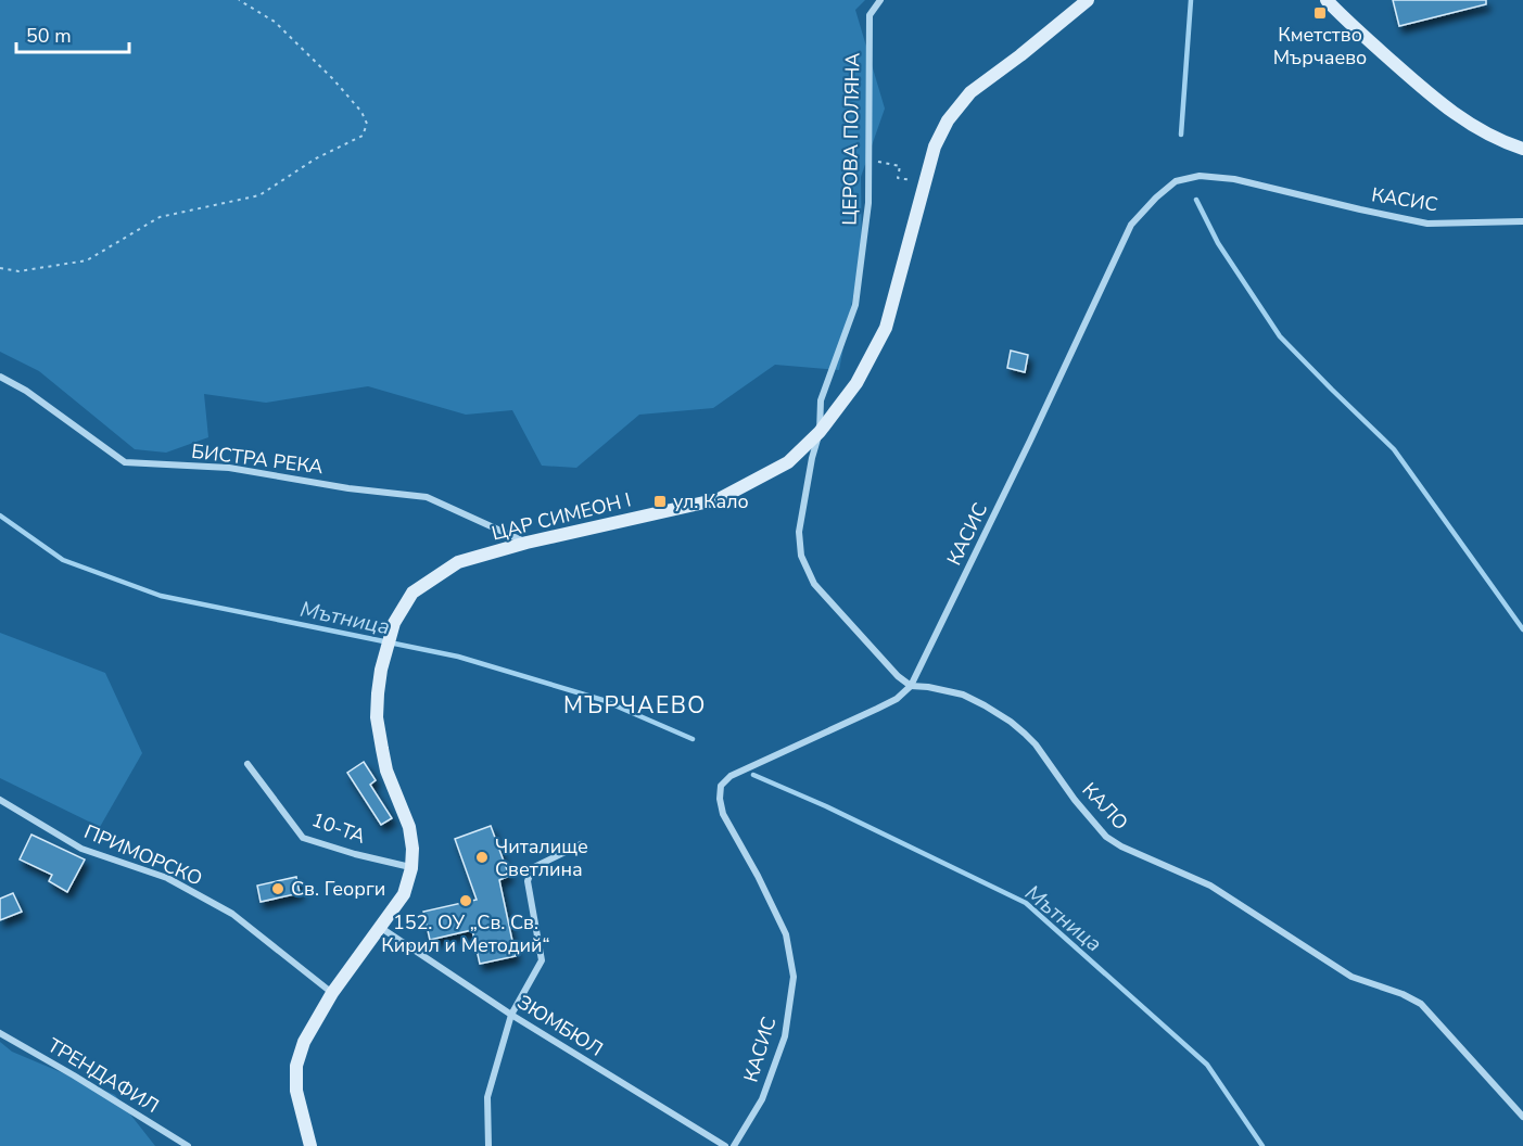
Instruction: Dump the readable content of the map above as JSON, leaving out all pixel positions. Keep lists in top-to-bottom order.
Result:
{
  "streets": {
    "street": [
      "ЦЕРОВА ПОЛЯНА",
      "КАСИС",
      "БИСТРА РЕКА",
      "ЦАР СИМЕОН I",
      "КАЛО",
      "10-ТА",
      "ПРИМОРСКО",
      "ЗЮМБЮЛ",
      "ТРЕНДАФИЛ"
    ]
  },
  "crossings": [
    ["ЦЕРОВА ПОЛЯНА", "ЦАР СИМЕОН I"],
    ["КАСИС", "КАЛО"],
    ["БИСТРА РЕКА", "ЦАР СИМЕОН I"],
    ["ЦАР СИМЕОН I", "10-ТА"],
    ["ЦАР СИМЕОН I", "ПРИМОРСКО"],
    ["ЦАР СИМЕОН I", "ЗЮМБЮЛ"]
  ],
  "districts": ["МЪРЧАЕВО"],
  "water": ["Мътница"],
  "places": {
    "transit": ["Кметство Мърчаево", "ул. Кало"],
    "other": ["Читалище Светлина", "Св. Георги", "152. ОУ „Св. Св. Кирил и Методий“"]
  },
  "scale_bar": "50 m"
}
